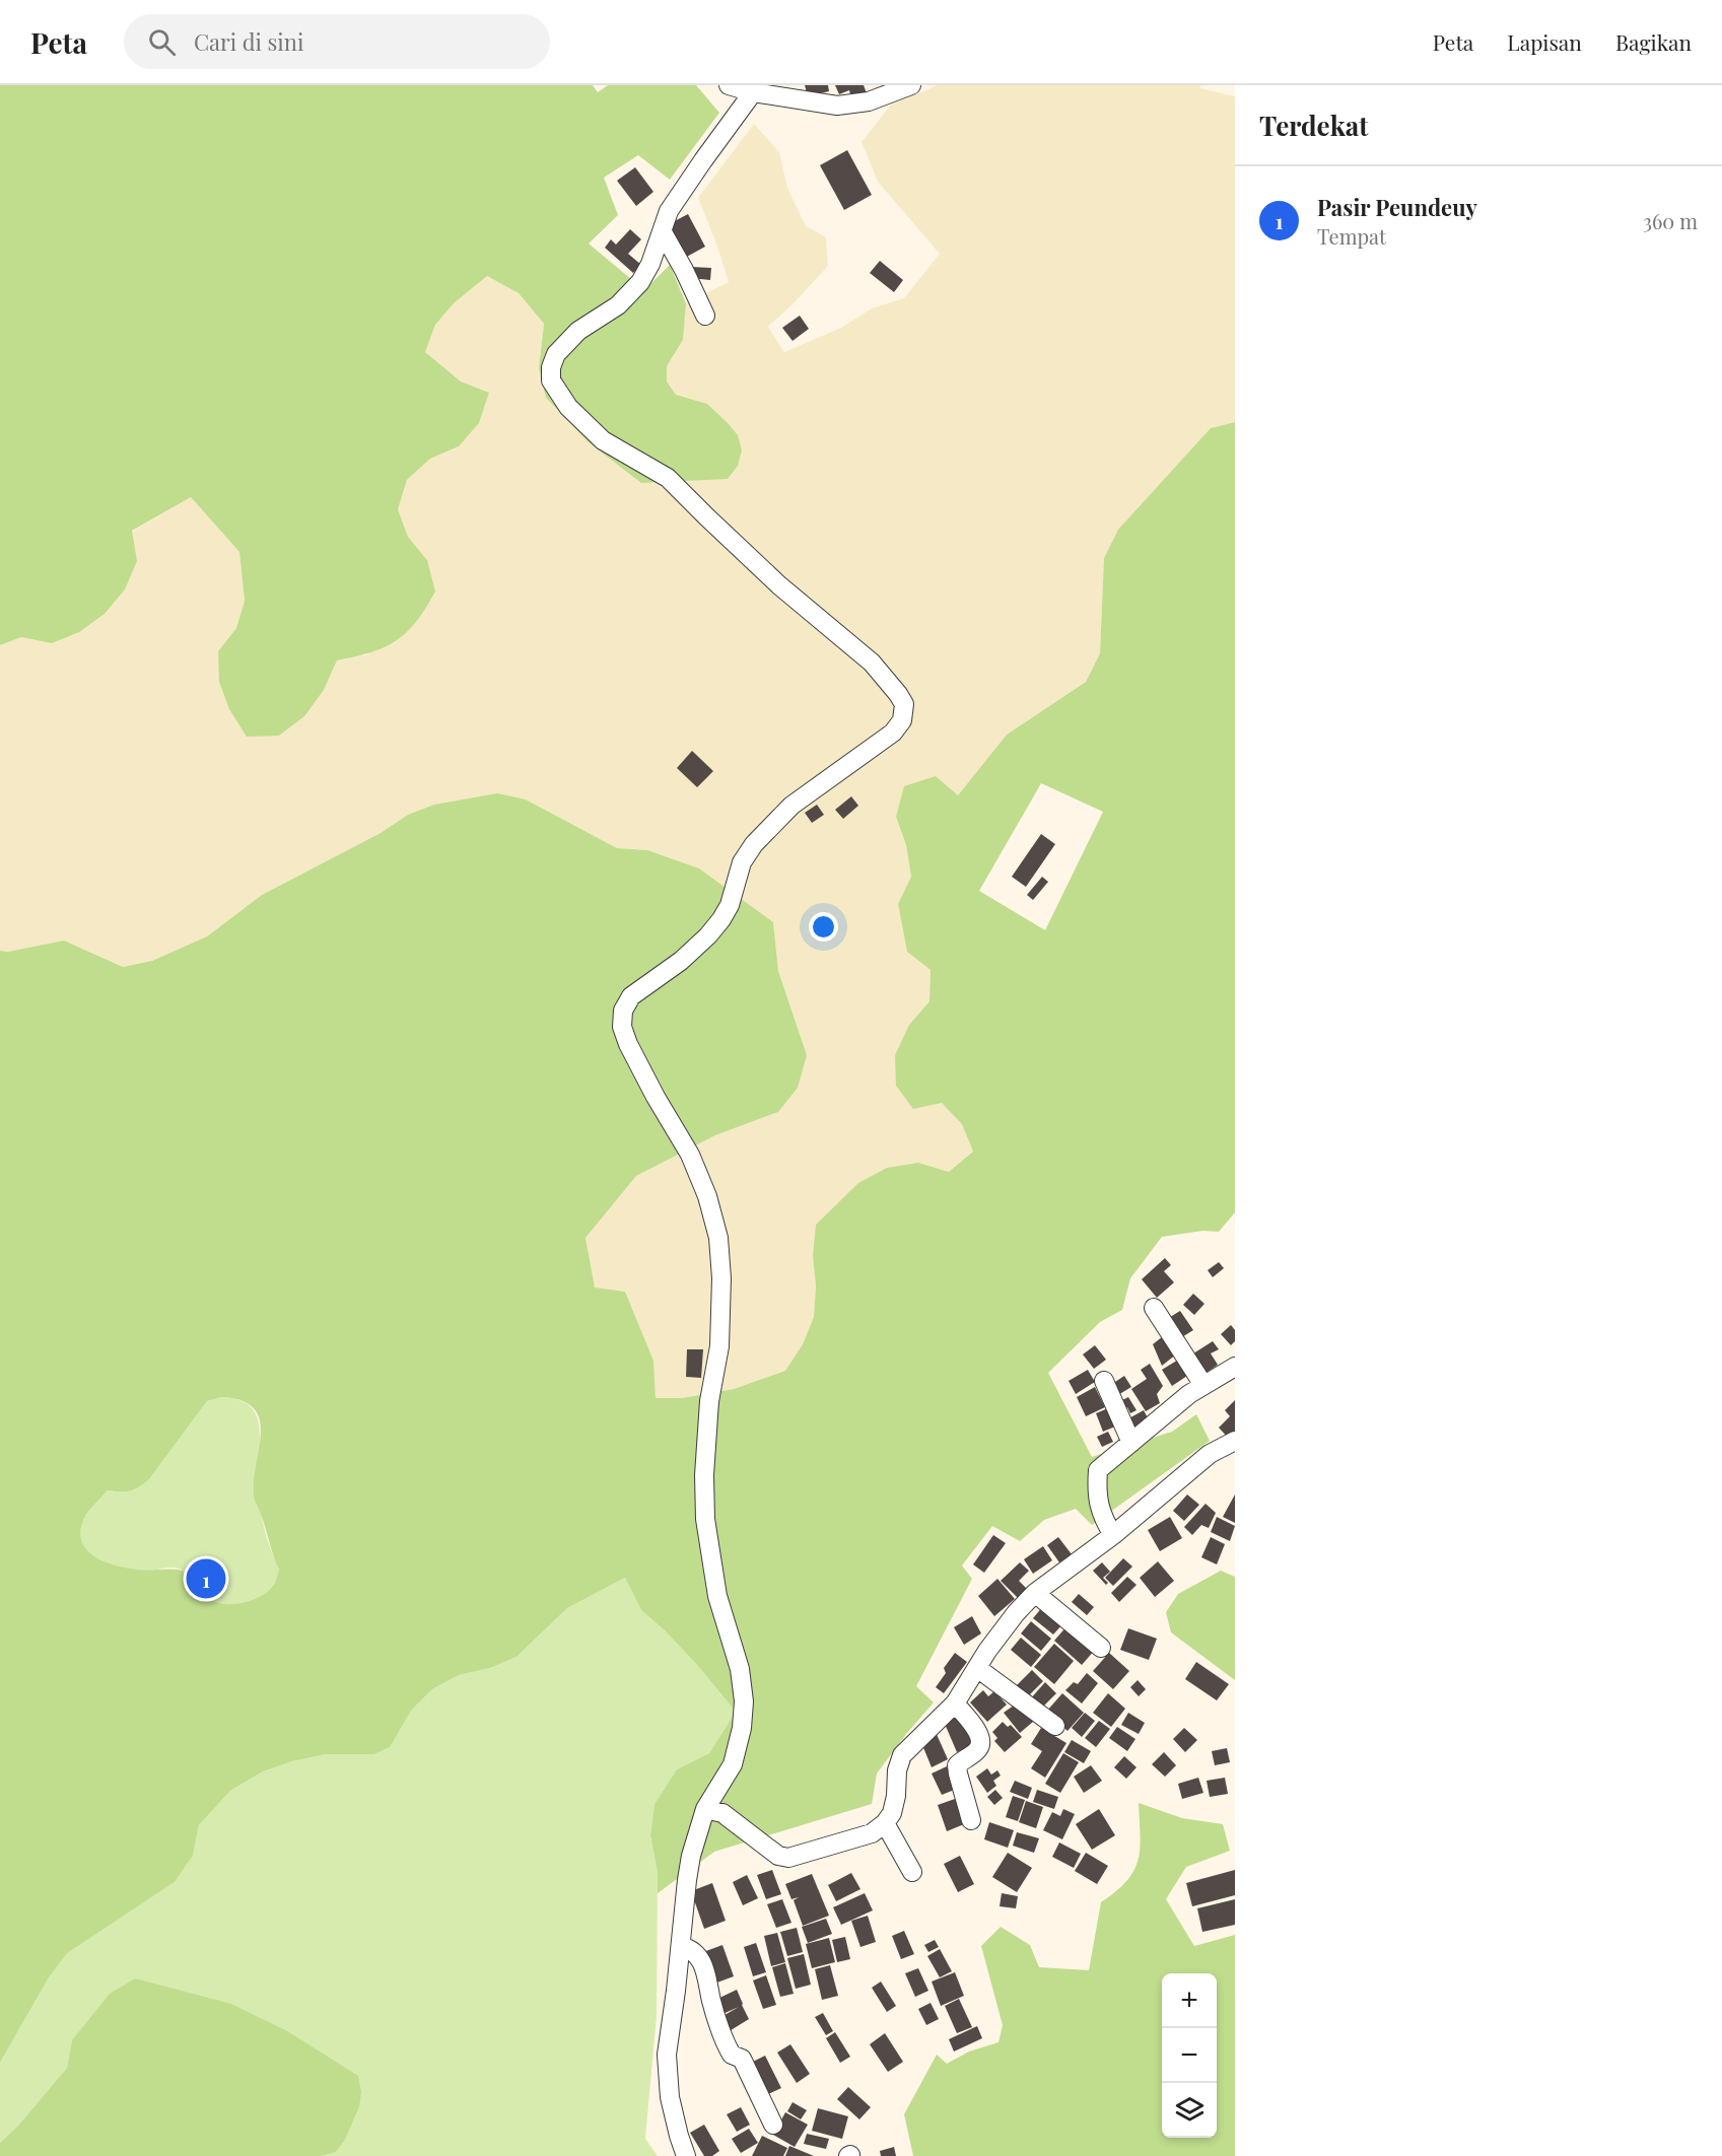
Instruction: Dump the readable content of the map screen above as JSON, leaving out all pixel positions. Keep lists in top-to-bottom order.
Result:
{
  "page": {
    "header": "Peta",
    "search": "Cari di sini",
    "nav": ["Peta", "Lapisan", "Bagikan"],
    "heading": "Terdekat",
    "list": [
      {
        "mark": "1",
        "name": "Pasir Peundeuy",
        "note": "Tempat",
        "value": "360 m"
      }
    ],
    "pins": "1",
    "map_buttons": ["+", "−"]
  }
}
